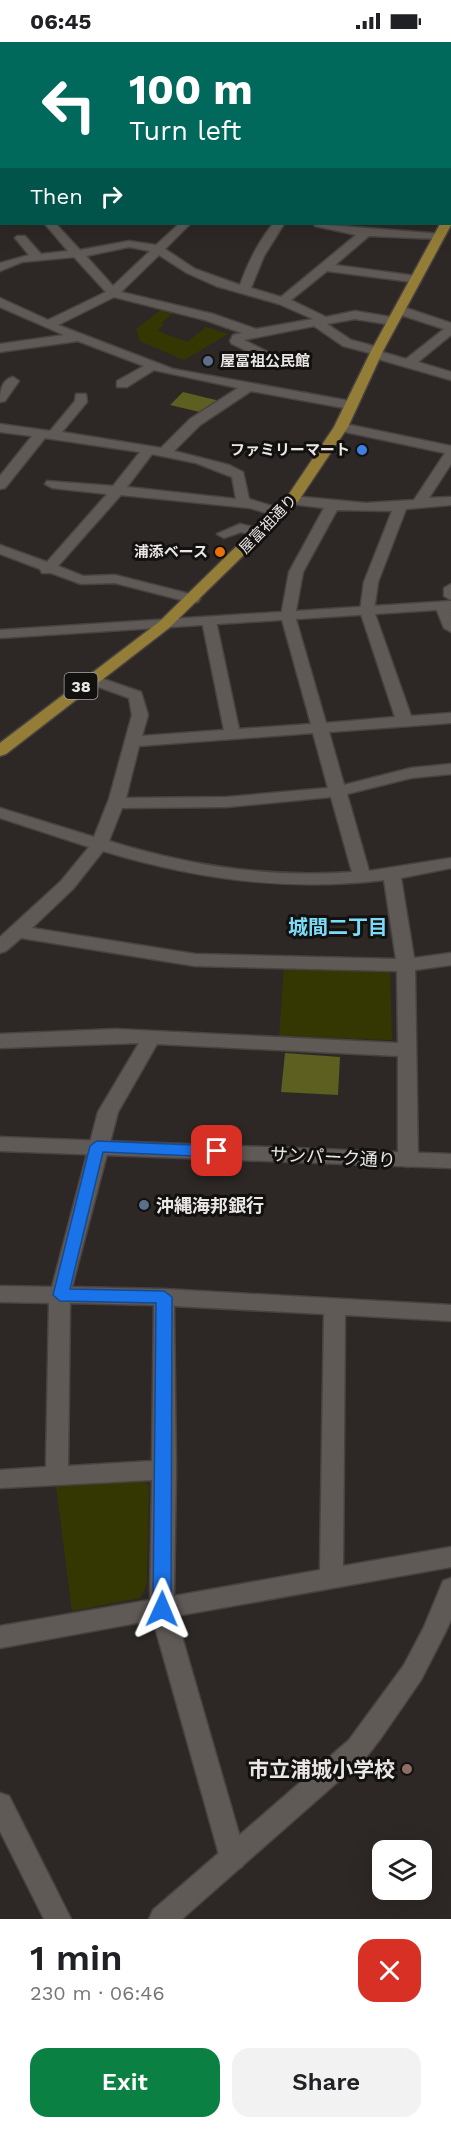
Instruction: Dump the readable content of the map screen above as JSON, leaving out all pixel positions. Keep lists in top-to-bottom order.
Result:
{
  "streets": {
    "main road": ["屋富祖通り", "38"],
    "street": ["サンパーク通り"]
  },
  "districts": ["城間二丁目"],
  "places": [
    "屋冨祖公民館",
    "ファミリーマート",
    "浦添ベース",
    "沖縄海邦銀行",
    "市立浦城小学校"
  ],
  "page": {
    "status": "06:45",
    "turn": ["100 m", "Turn left"],
    "then": "Then",
    "heading": ["1 min", "230 m · 06:46"],
    "buttons": ["Exit", "Share"]
  }
}
